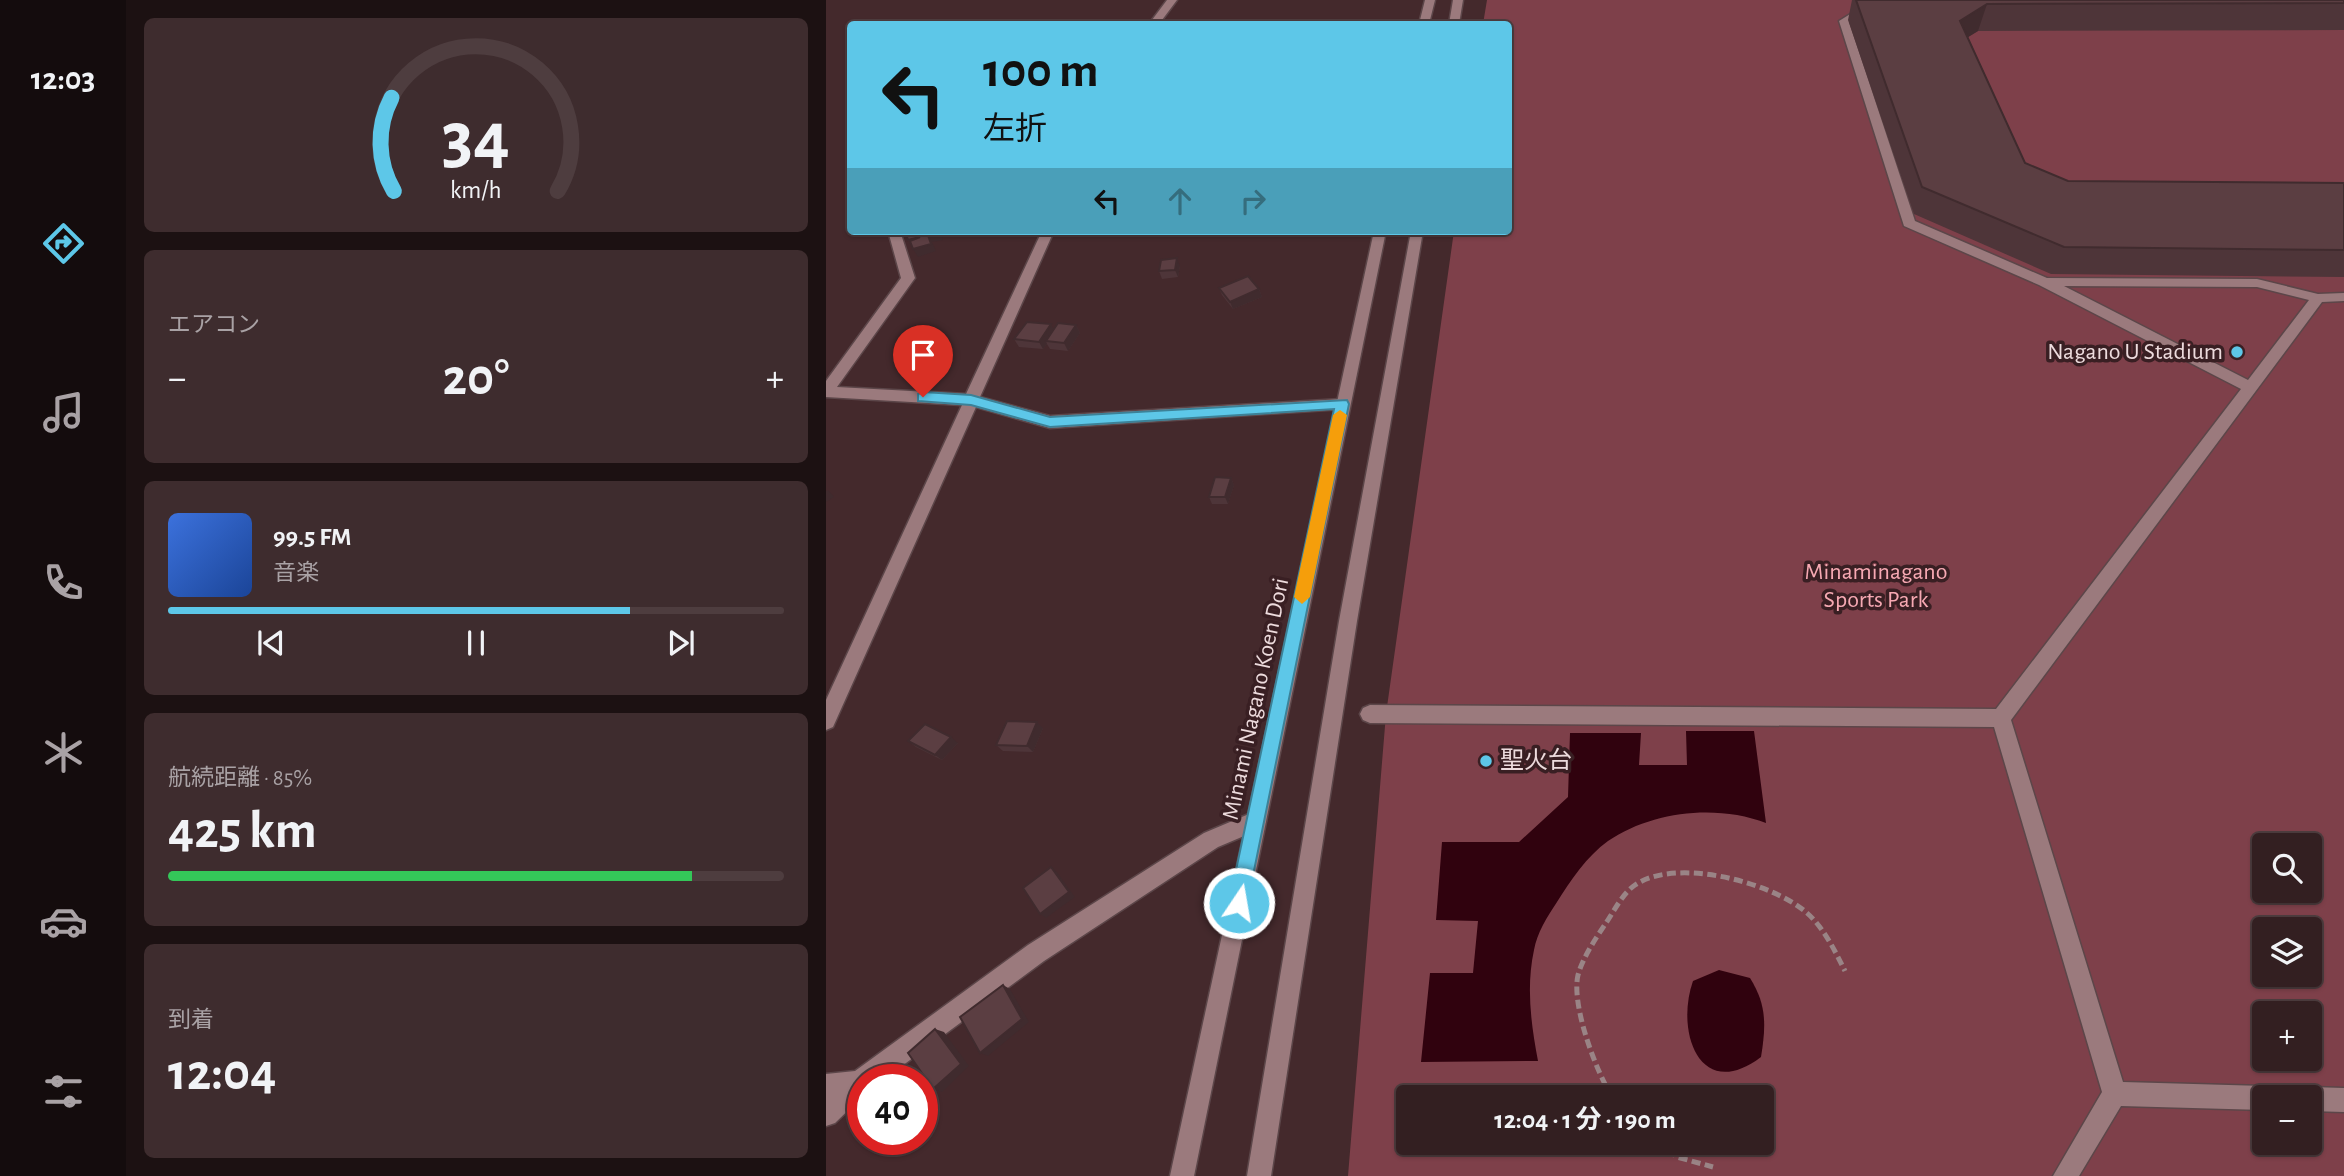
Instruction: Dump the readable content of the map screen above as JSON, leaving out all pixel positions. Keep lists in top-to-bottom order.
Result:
{
  "streets": {
    "street": ["Minami Nagano Koen Dori"]
  },
  "parks": ["Minaminagano Sports Park"],
  "places": ["Nagano U Stadium", "聖火台"],
  "page": {
    "tabs": "12:03",
    "turn": ["100 m", "左折"],
    "tile": [
      "エアコン",
      ["航続距離 · 85%", "425 km"],
      ["到着", "12:04"]
    ],
    "heat": ["−", "20°", "+"],
    "song": ["99.5 FM", "音楽"],
    "map_buttons": ["+", "−"],
    "limit": "40",
    "trip": "12:04 · 1 分 · 190 m",
    "gauge": ["34", "km/h"]
  }
}
